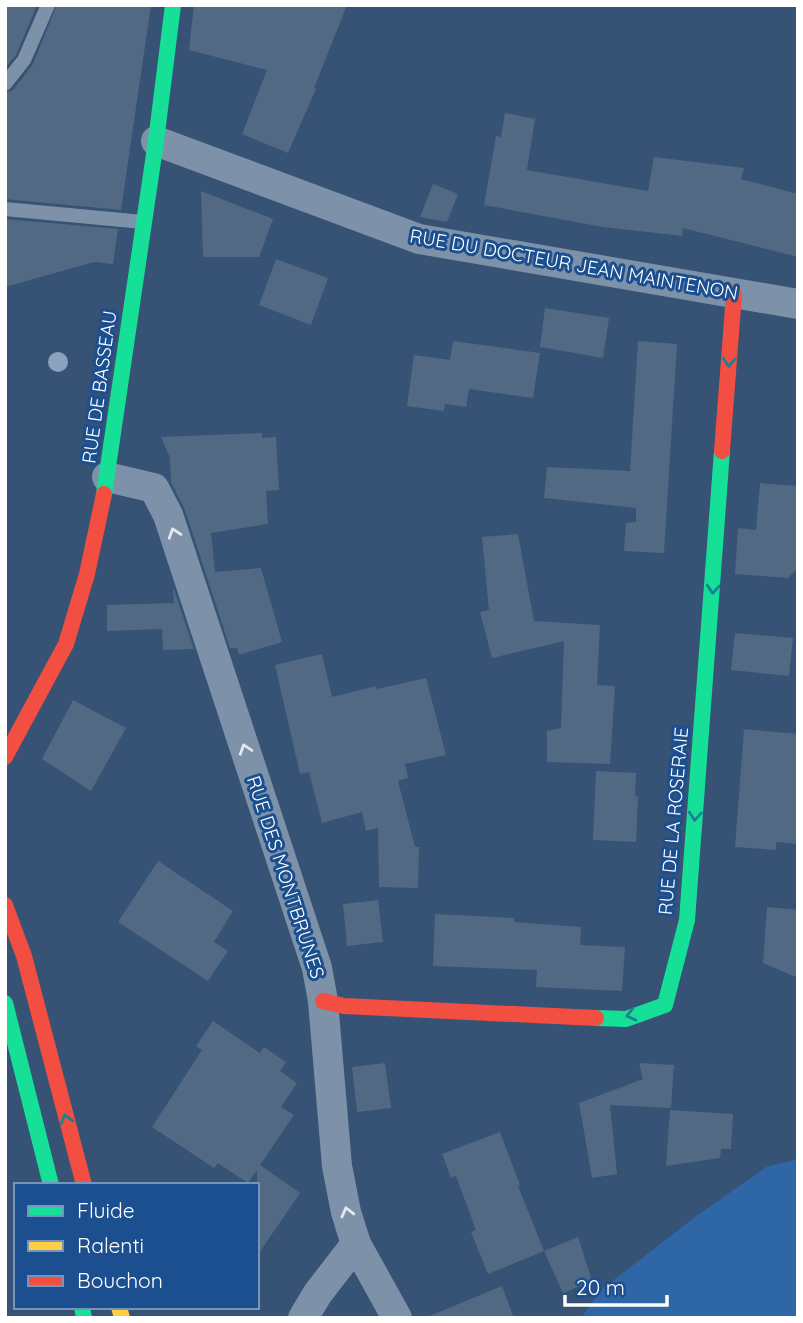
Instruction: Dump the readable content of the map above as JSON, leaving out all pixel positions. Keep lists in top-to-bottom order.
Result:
{
  "streets": {
    "street": [
      "RUE DU DOCTEUR JEAN MAINTENON",
      "RUE DE BASSEAU",
      "RUE DE LA ROSERAIE",
      "RUE DES MONTBRUNES"
    ]
  },
  "crossings": [
    ["RUE DU DOCTEUR JEAN MAINTENON", "RUE DE BASSEAU"],
    ["RUE DU DOCTEUR JEAN MAINTENON", "RUE DE LA ROSERAIE"],
    ["RUE DE BASSEAU", "RUE DES MONTBRUNES"],
    ["RUE DE LA ROSERAIE", "RUE DES MONTBRUNES"]
  ],
  "one_way": ["RUE DES MONTBRUNES"],
  "legend": ["Fluide", "Ralenti", "Bouchon"],
  "scale_bar": "20 m"
}
